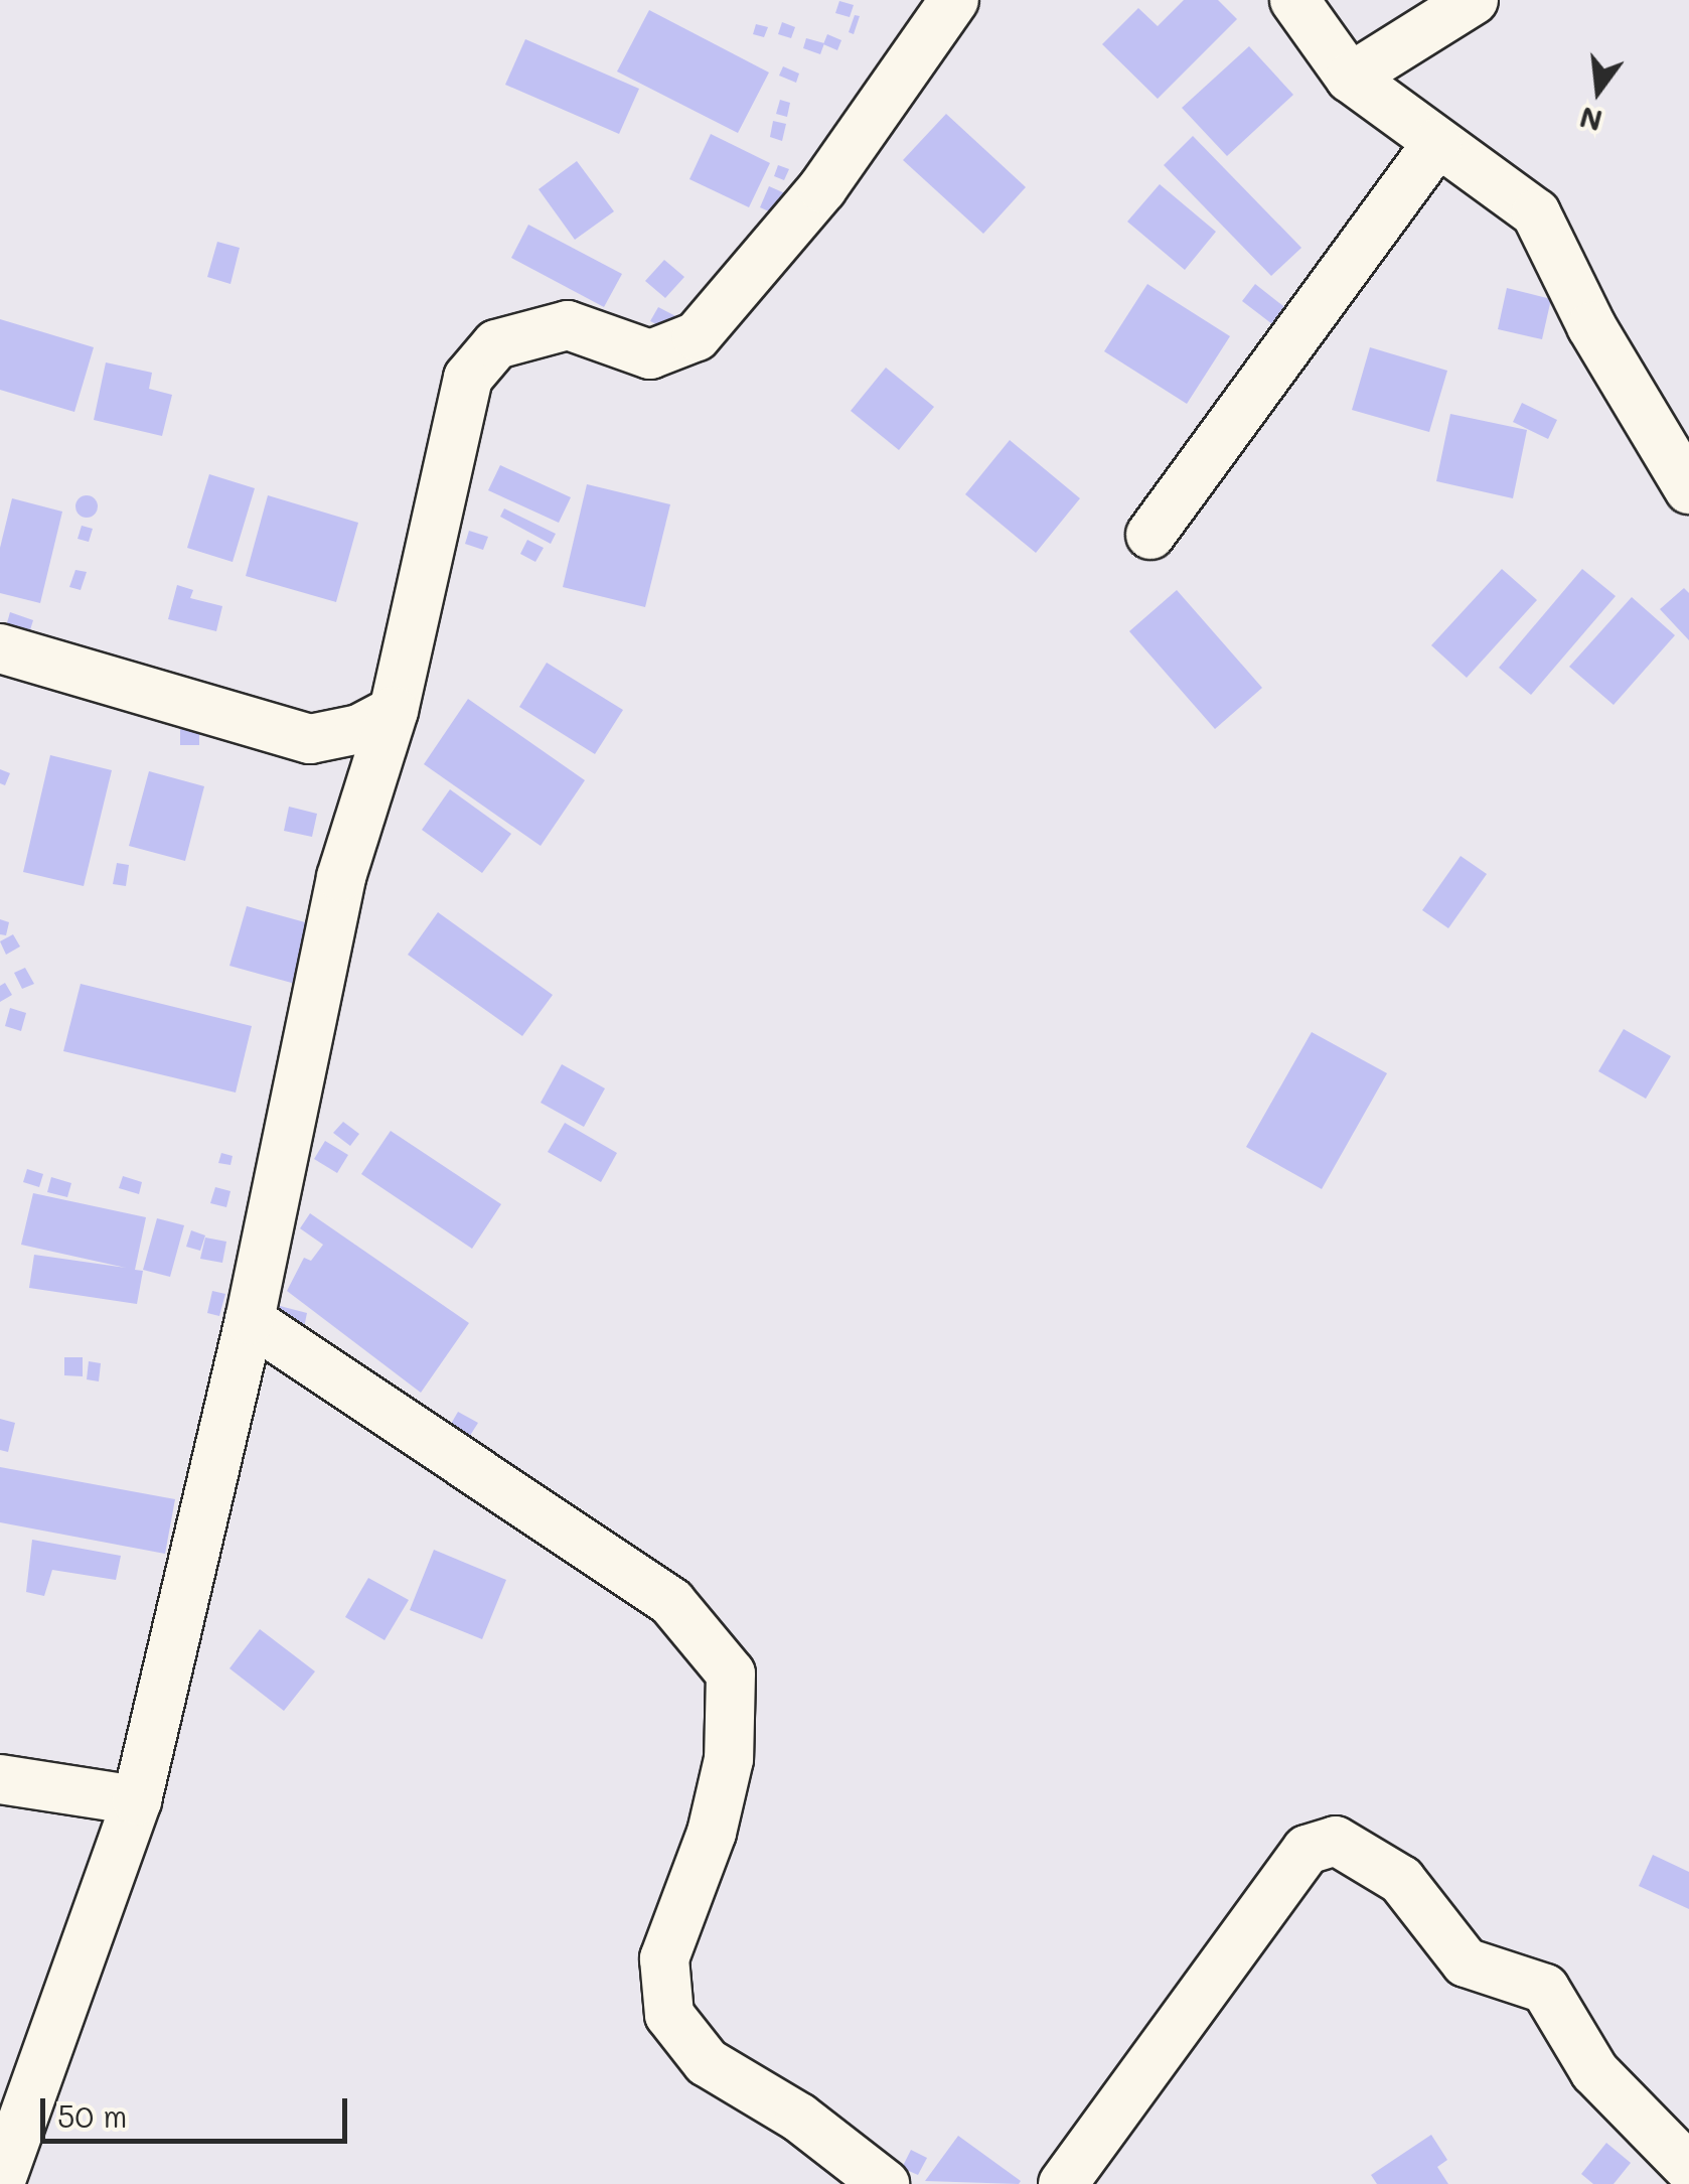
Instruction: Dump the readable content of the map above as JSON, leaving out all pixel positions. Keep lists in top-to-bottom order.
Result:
{
  "scale_bar": "50 m",
  "north": "bottom"
}
